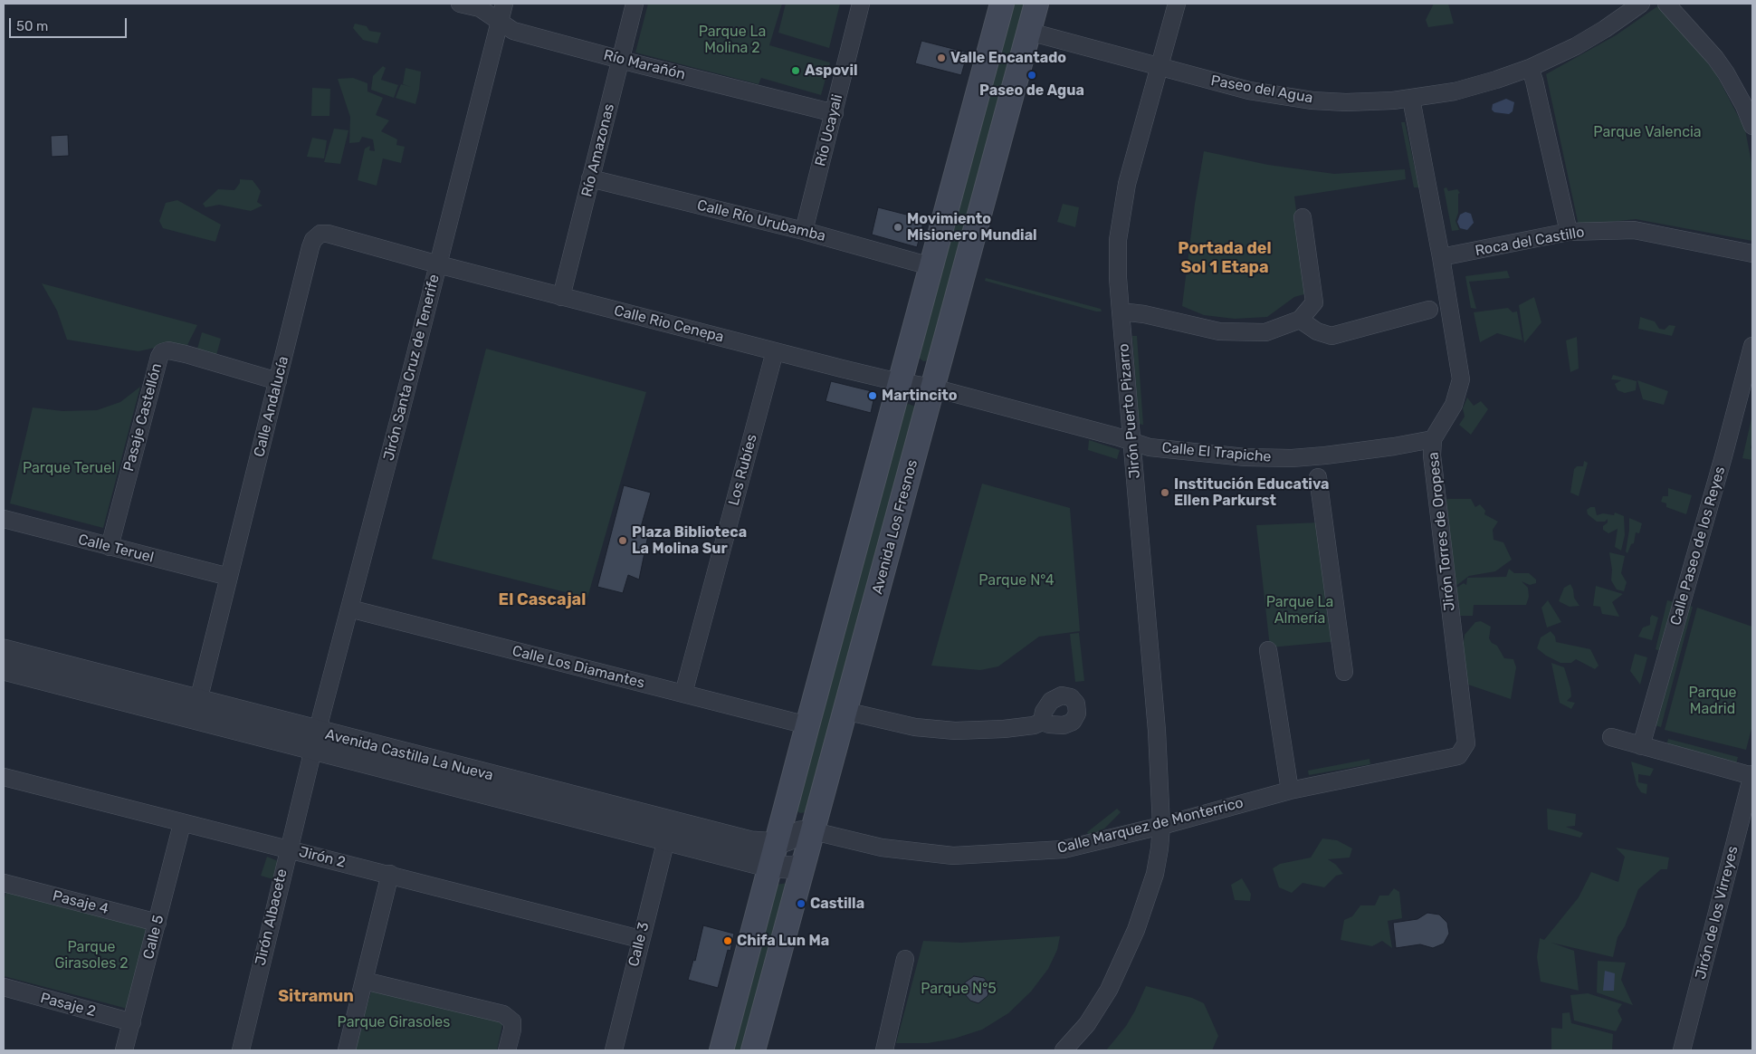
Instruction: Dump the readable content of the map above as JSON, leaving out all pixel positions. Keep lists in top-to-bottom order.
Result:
{
  "streets": {
    "main road": ["Avenida Los Fresnos"],
    "street": [
      "Río Marañón",
      "Paseo del Agua",
      "Río Ucayali",
      "Río Amazonas",
      "Calle Río Urubamba",
      "Roca del Castillo",
      "Calle Rio Cenepa",
      "Jirón Santa Cruz de Tenerife",
      "Calle Andalucía",
      "Jirón Puerto Pizarro",
      "Pasaje Castellón",
      "Calle El Trapiche",
      "Los Rubíes",
      "Jirón Torres de Oropesa",
      "Calle Paseo de los Reyes",
      "Calle Teruel",
      "Calle Los Diamantes",
      "Avenida Castilla La Nueva",
      "Calle Marquez de Monterrico",
      "Jirón 2",
      "Pasaje 4",
      "Jirón de los Virreyes",
      "Jirón Albacete",
      "Calle 5",
      "Calle 3",
      "Pasaje 2"
    ]
  },
  "crossings": [
    ["Río Marañón", "Río Ucayali"],
    ["Río Marañón", "Río Amazonas"],
    ["Río Marañón", "Jirón Santa Cruz de Tenerife"],
    ["Paseo del Agua", "Jirón Puerto Pizarro"],
    ["Paseo del Agua", "Avenida Los Fresnos"],
    ["Paseo del Agua", "Jirón Torres de Oropesa"],
    ["Río Ucayali", "Calle Río Urubamba"],
    ["Río Amazonas", "Calle Río Urubamba"],
    ["Río Amazonas", "Calle Rio Cenepa"],
    ["Roca del Castillo", "Jirón Torres de Oropesa"],
    ["Calle Rio Cenepa", "Jirón Santa Cruz de Tenerife"],
    ["Calle Rio Cenepa", "Calle Andalucía"],
    ["Calle Rio Cenepa", "Calle El Trapiche"],
    ["Calle Rio Cenepa", "Los Rubíes"],
    ["Jirón Santa Cruz de Tenerife", "Calle Andalucía"],
    ["Jirón Santa Cruz de Tenerife", "Calle Los Diamantes"],
    ["Jirón Santa Cruz de Tenerife", "Avenida Castilla La Nueva"],
    ["Jirón Santa Cruz de Tenerife", "Jirón Albacete"],
    ["Calle Andalucía", "Pasaje Castellón"],
    ["Calle Andalucía", "Calle Teruel"],
    ["Calle Andalucía", "Avenida Castilla La Nueva"],
    ["Jirón Puerto Pizarro", "Calle El Trapiche"],
    ["Jirón Puerto Pizarro", "Calle Marquez de Monterrico"],
    ["Pasaje Castellón", "Calle Teruel"],
    ["Calle El Trapiche", "Avenida Los Fresnos"],
    ["Calle El Trapiche", "Jirón Torres de Oropesa"],
    ["Los Rubíes", "Calle Los Diamantes"],
    ["Avenida Los Fresnos", "Avenida Castilla La Nueva"],
    ["Avenida Los Fresnos", "Calle Marquez de Monterrico"],
    ["Jirón Torres de Oropesa", "Calle Marquez de Monterrico"],
    ["Avenida Castilla La Nueva", "Calle Marquez de Monterrico"],
    ["Avenida Castilla La Nueva", "Jirón Albacete"],
    ["Avenida Castilla La Nueva", "Calle 3"],
    ["Jirón 2", "Jirón Albacete"],
    ["Jirón 2", "Calle 5"],
    ["Jirón 2", "Calle 3"],
    ["Pasaje 4", "Calle 5"],
    ["Calle 5", "Pasaje 2"]
  ],
  "districts": ["Portada del Sol 1 Etapa", "El Cascajal", "Sitramun"],
  "parks": [
    "Parque La Molina 2",
    "Parque Valencia",
    "Parque Teruel",
    "Parque N°4",
    "Parque La Almería",
    "Parque Madrid",
    "Parque Girasoles 2",
    "Parque N°5",
    "Parque Girasoles"
  ],
  "places": [
    "Valle Encantado",
    "Aspovil",
    "Paseo de Agua",
    "Movimiento Misionero Mundial",
    "Martincito",
    "Institución Educativa Ellen Parkurst",
    "Plaza Biblioteca La Molina Sur",
    "Castilla",
    "Chifa Lun Ma"
  ],
  "scale_bar": "50 m"
}
